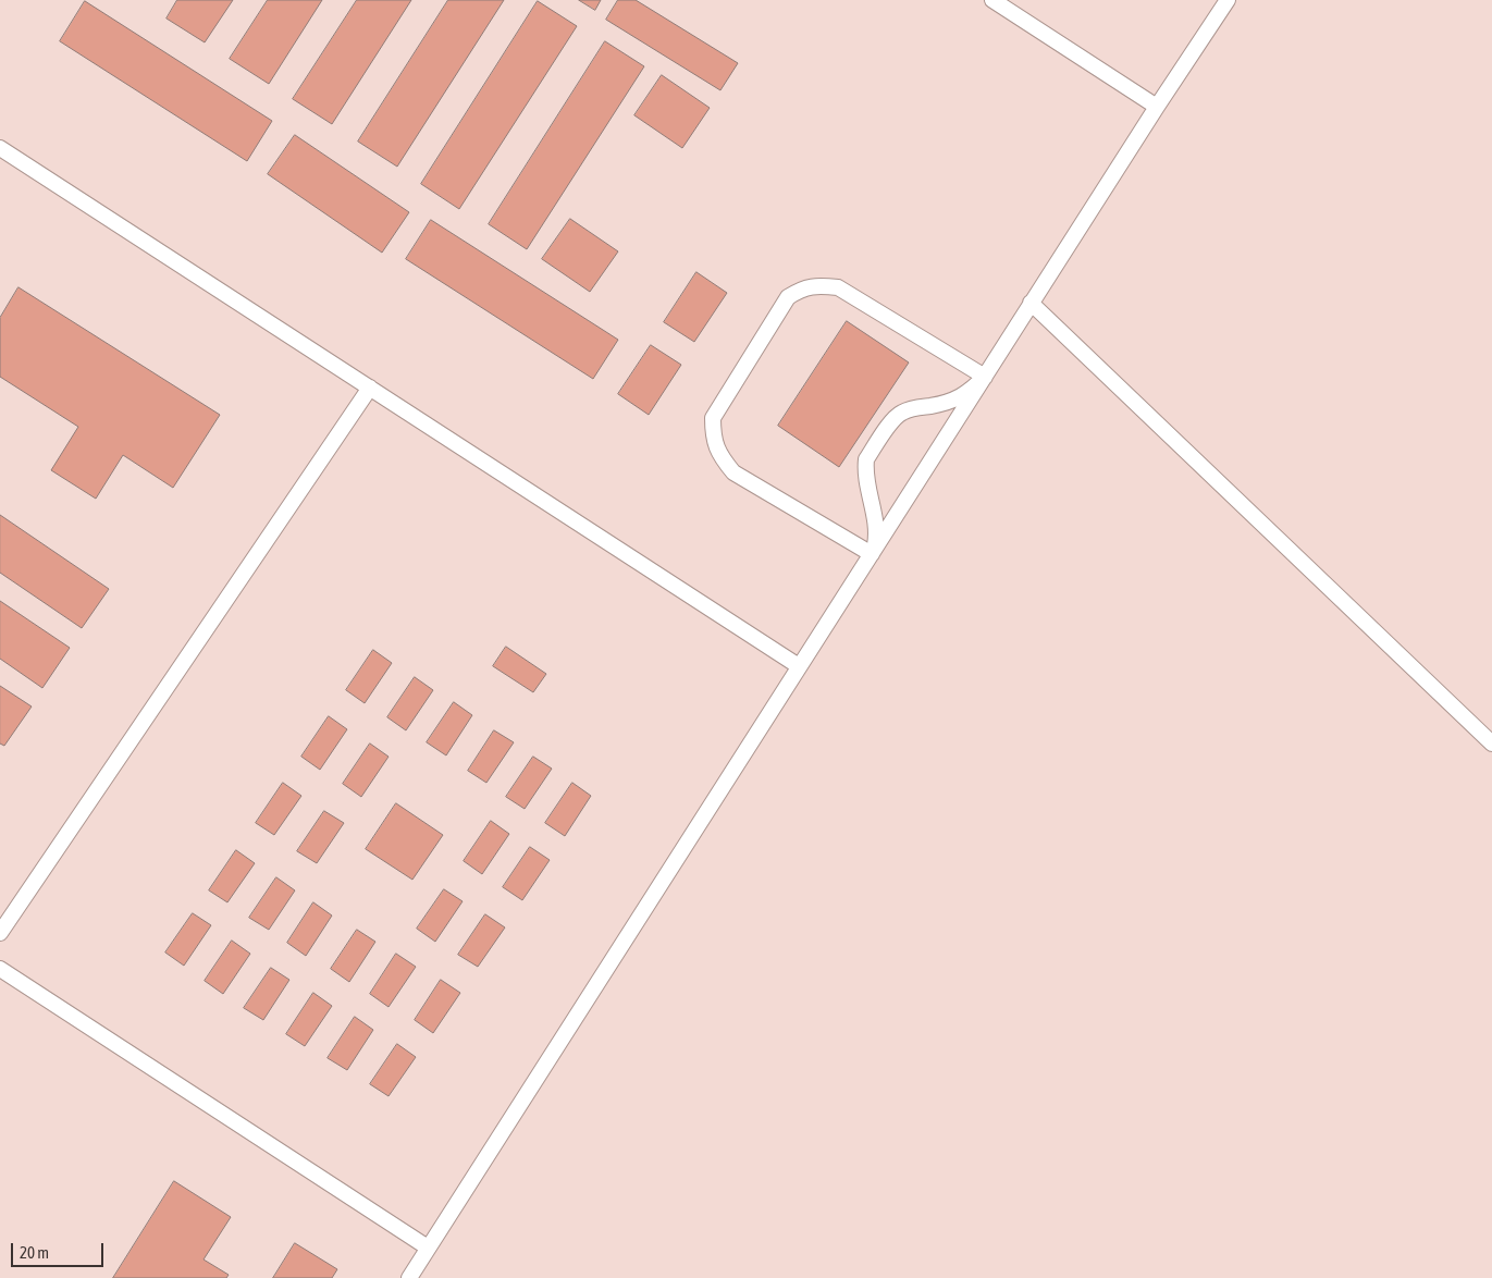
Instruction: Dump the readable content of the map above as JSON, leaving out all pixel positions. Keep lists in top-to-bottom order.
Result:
{
  "scale_bar": "20 m"
}
